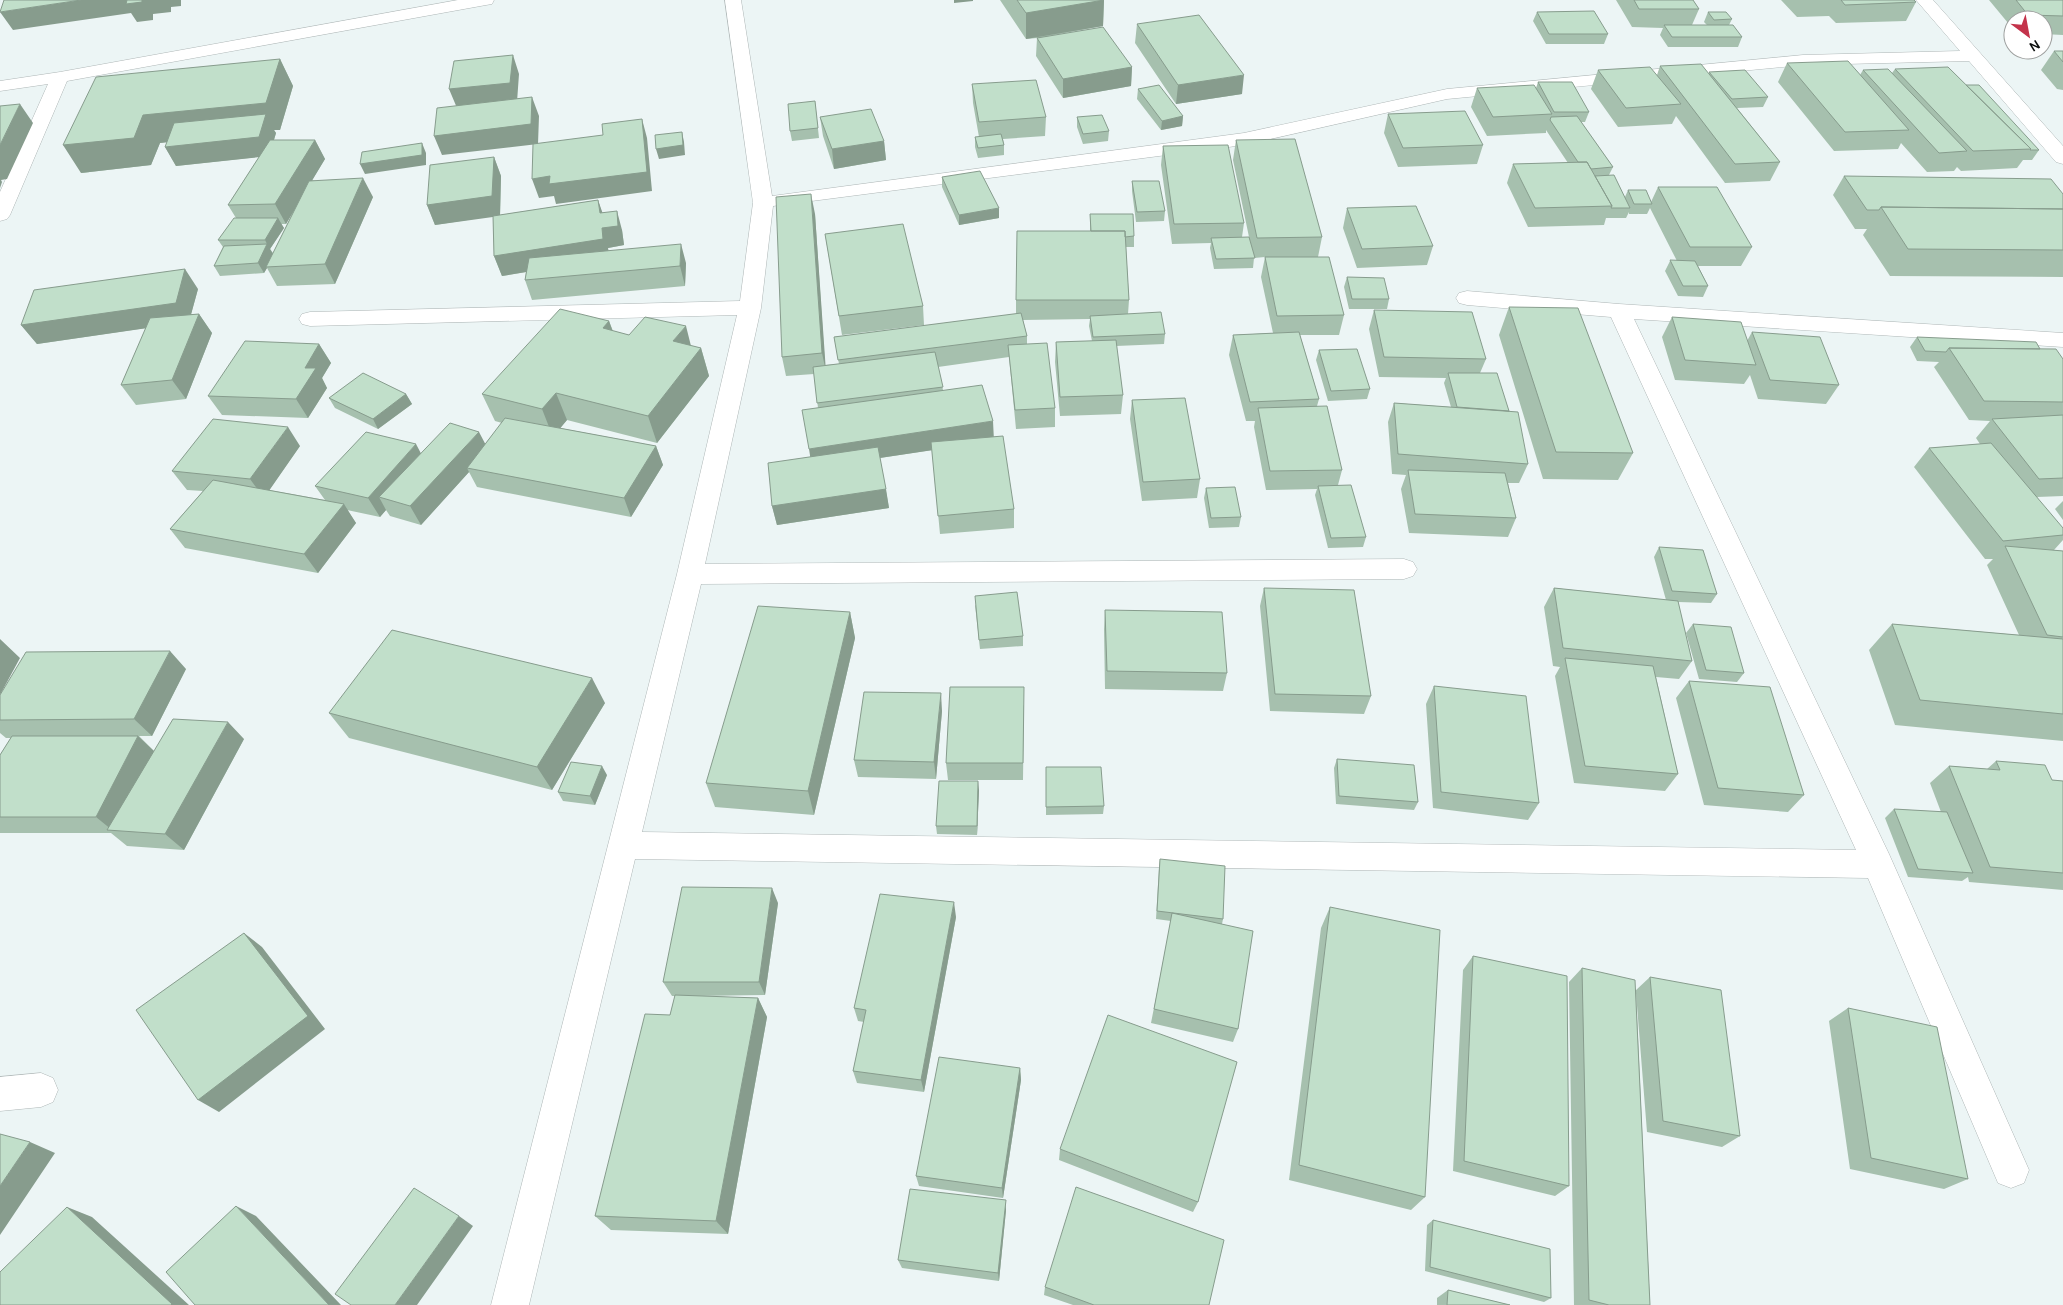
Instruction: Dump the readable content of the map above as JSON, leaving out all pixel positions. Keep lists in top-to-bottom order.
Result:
{
  "north": "bottom right"
}
